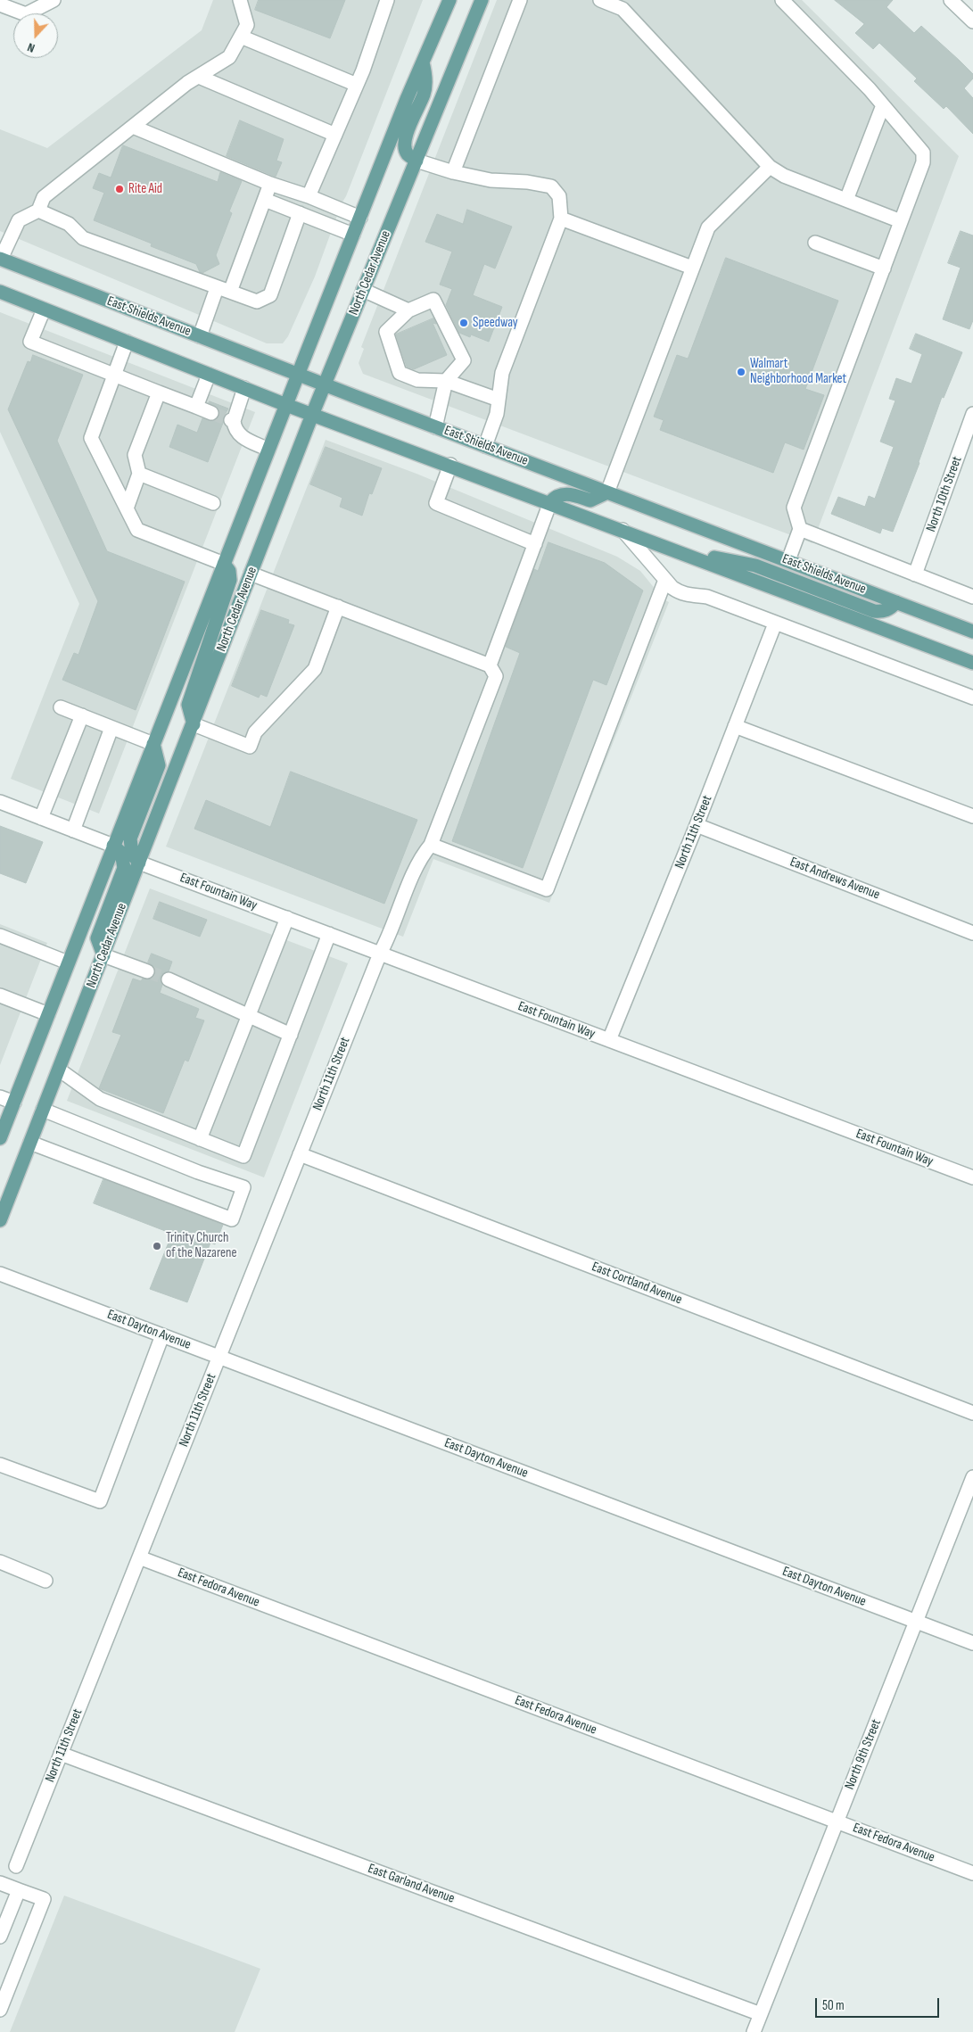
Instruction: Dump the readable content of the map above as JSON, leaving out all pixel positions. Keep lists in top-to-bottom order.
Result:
{
  "streets": {
    "main road": ["North Cedar Avenue", "East Shields Avenue"],
    "street": [
      "North 10th Street",
      "North 11th Street",
      "East Andrews Avenue",
      "East Fountain Way",
      "East Cortland Avenue",
      "East Dayton Avenue",
      "East Fedora Avenue",
      "North 9th Street",
      "East Garland Avenue"
    ]
  },
  "crossings": [
    ["North Cedar Avenue", "East Shields Avenue"],
    ["North Cedar Avenue", "East Fountain Way"],
    ["North 11th Street", "East Andrews Avenue"],
    ["North 11th Street", "East Fountain Way"],
    ["North 11th Street", "East Cortland Avenue"],
    ["North 11th Street", "East Dayton Avenue"],
    ["North 11th Street", "East Fedora Avenue"],
    ["North 11th Street", "East Garland Avenue"],
    ["East Dayton Avenue", "North 9th Street"],
    ["East Fedora Avenue", "North 9th Street"],
    ["North 9th Street", "East Garland Avenue"]
  ],
  "places": [
    "Rite Aid",
    "Speedway",
    "Walmart Neighborhood Market",
    "Trinity Church of the Nazarene"
  ],
  "scale_bar": "50 m",
  "north": "bottom"
}
